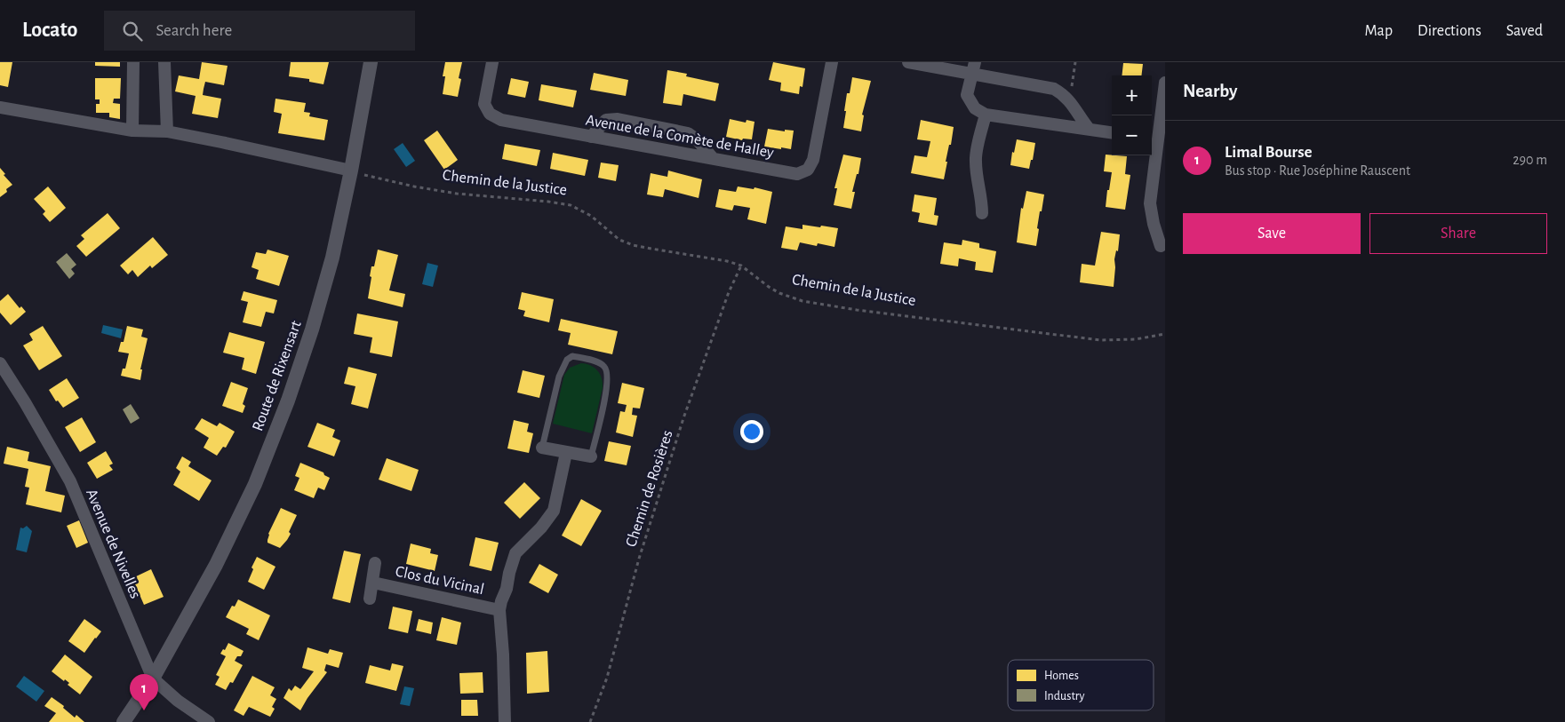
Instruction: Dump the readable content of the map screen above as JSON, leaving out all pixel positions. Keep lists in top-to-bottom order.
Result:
{
  "streets": {
    "street": [
      "Avenue de la Comète de Halley",
      "Route de Rixensart",
      "Avenue de Nivelles",
      "Clos du Vicinal"
    ],
    "path": ["Chemin de la Justice", "Chemin de Rosières"]
  },
  "crossings": [
    ["Chemin de la Justice", "Route de Rixensart"],
    ["Chemin de la Justice", "Chemin de Rosières"],
    ["Route de Rixensart", "Avenue de Nivelles"]
  ],
  "legend": ["Homes", "Industry"],
  "page": {
    "header": "Locato",
    "search": "Search here",
    "nav": ["Map", "Directions", "Saved"],
    "heading": "Nearby",
    "map_buttons": ["+", "−"],
    "list": [
      {
        "mark": "1",
        "name": "Limal Bourse",
        "note": "Bus stop · Rue Joséphine Rauscent",
        "value": "290 m"
      }
    ],
    "buttons": ["Save", "Share"],
    "pins": "1"
  }
}
